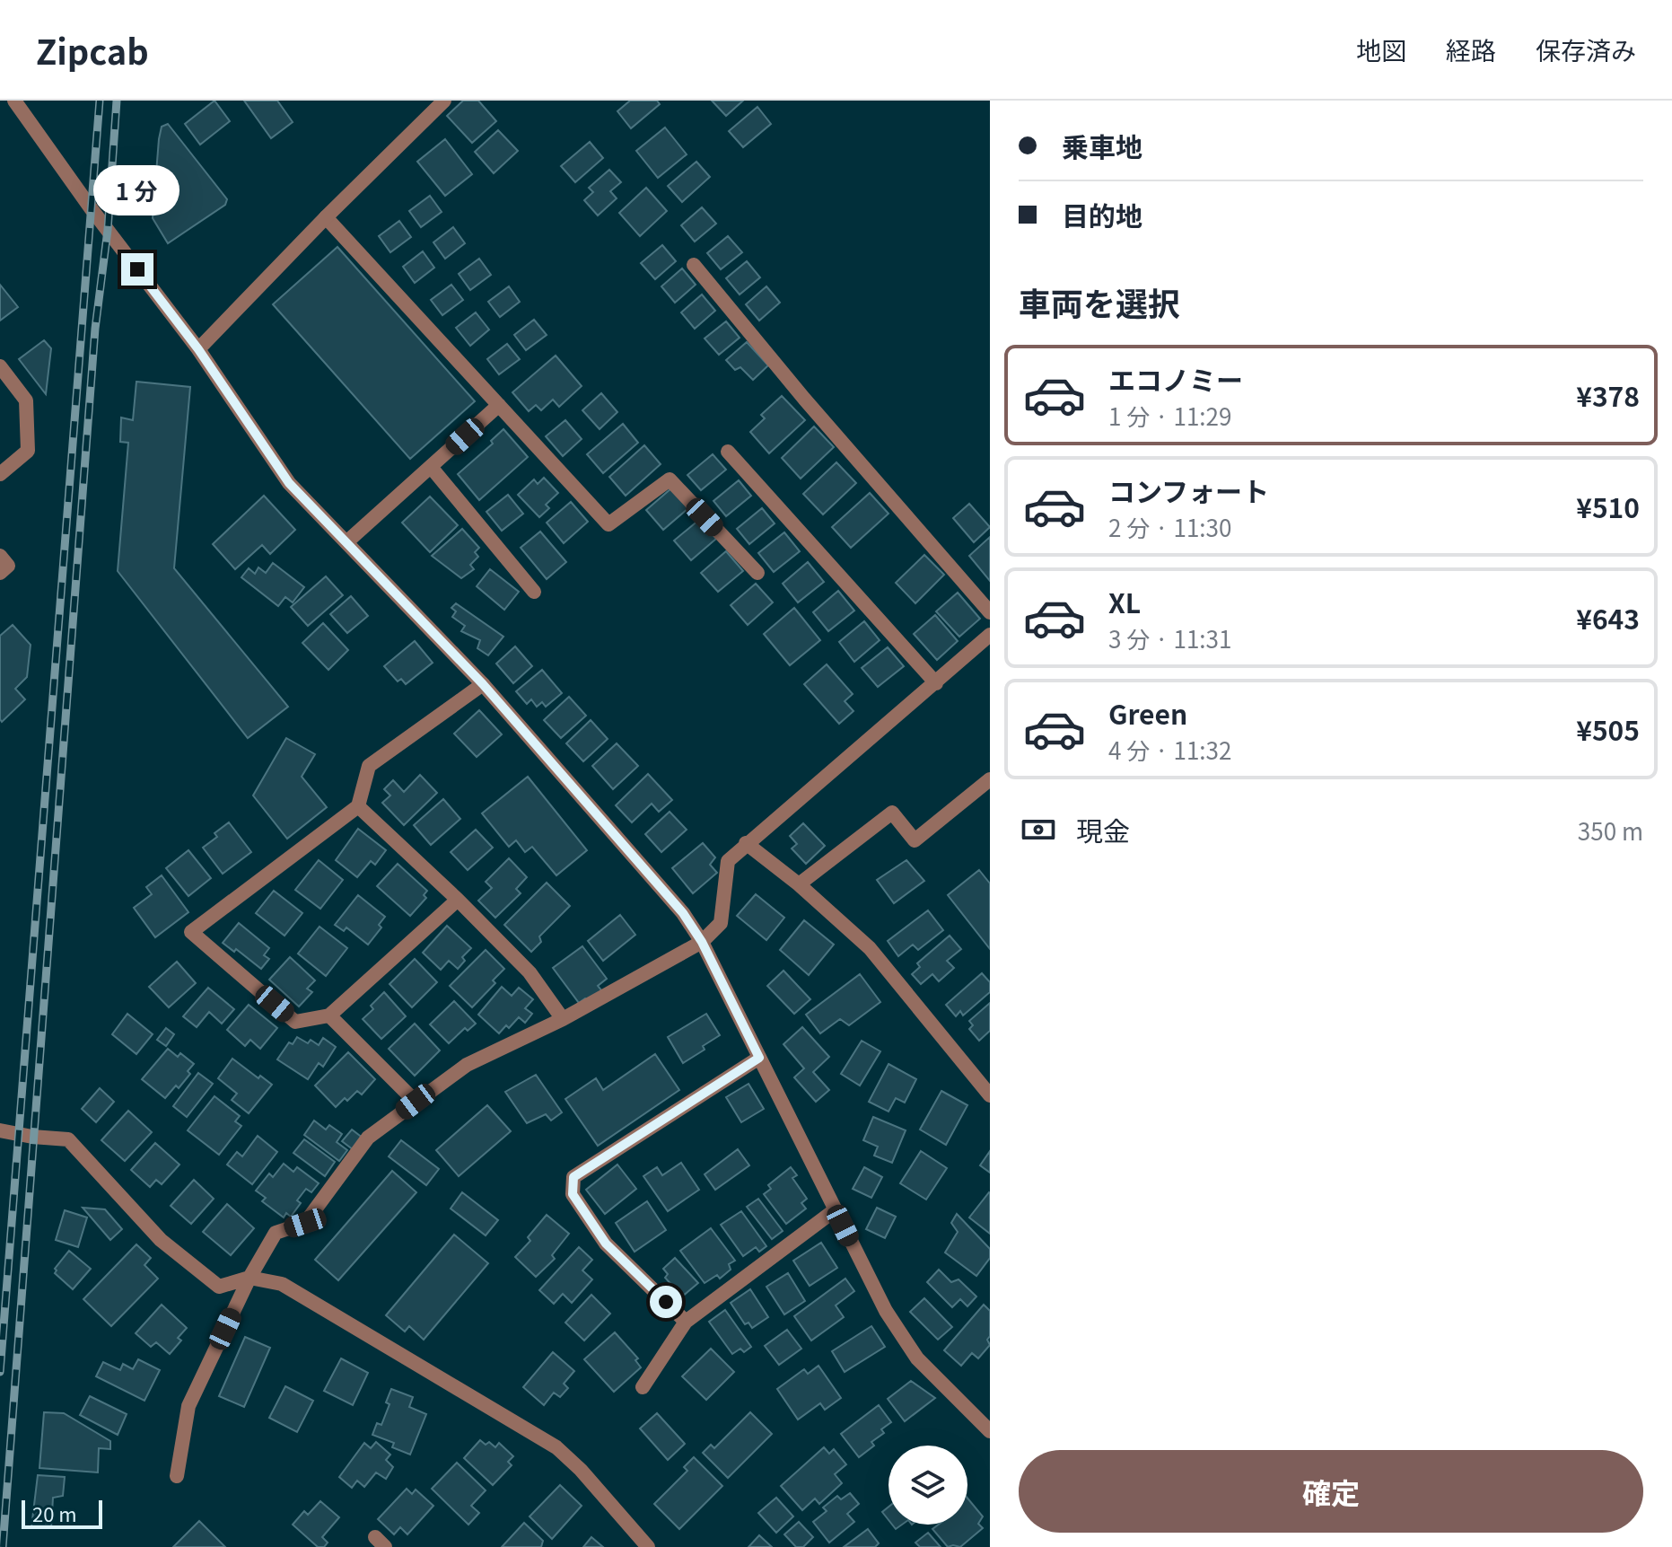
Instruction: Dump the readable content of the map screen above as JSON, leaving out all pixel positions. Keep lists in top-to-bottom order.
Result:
{
  "scale_bar": "20 m",
  "page": {
    "header": "Zipcab",
    "nav": ["地図", "経路", "保存済み"],
    "banner": ["乗車地", "目的地"],
    "bubble": "1 分",
    "heading": "車両を選択",
    "list": [
      {
        "name": "エコノミー",
        "note": "1 分 · 11:29",
        "value": "¥378"
      },
      {
        "name": "コンフォート",
        "note": "2 分 · 11:30",
        "value": "¥510"
      },
      {
        "name": "XL",
        "note": "3 分 · 11:31",
        "value": "¥643"
      },
      {
        "name": "Green",
        "note": "4 分 · 11:32",
        "value": "¥505"
      }
    ],
    "pay": ["現金", "350 m"],
    "buttons": "確定",
    "scale": "20 m"
  }
}
